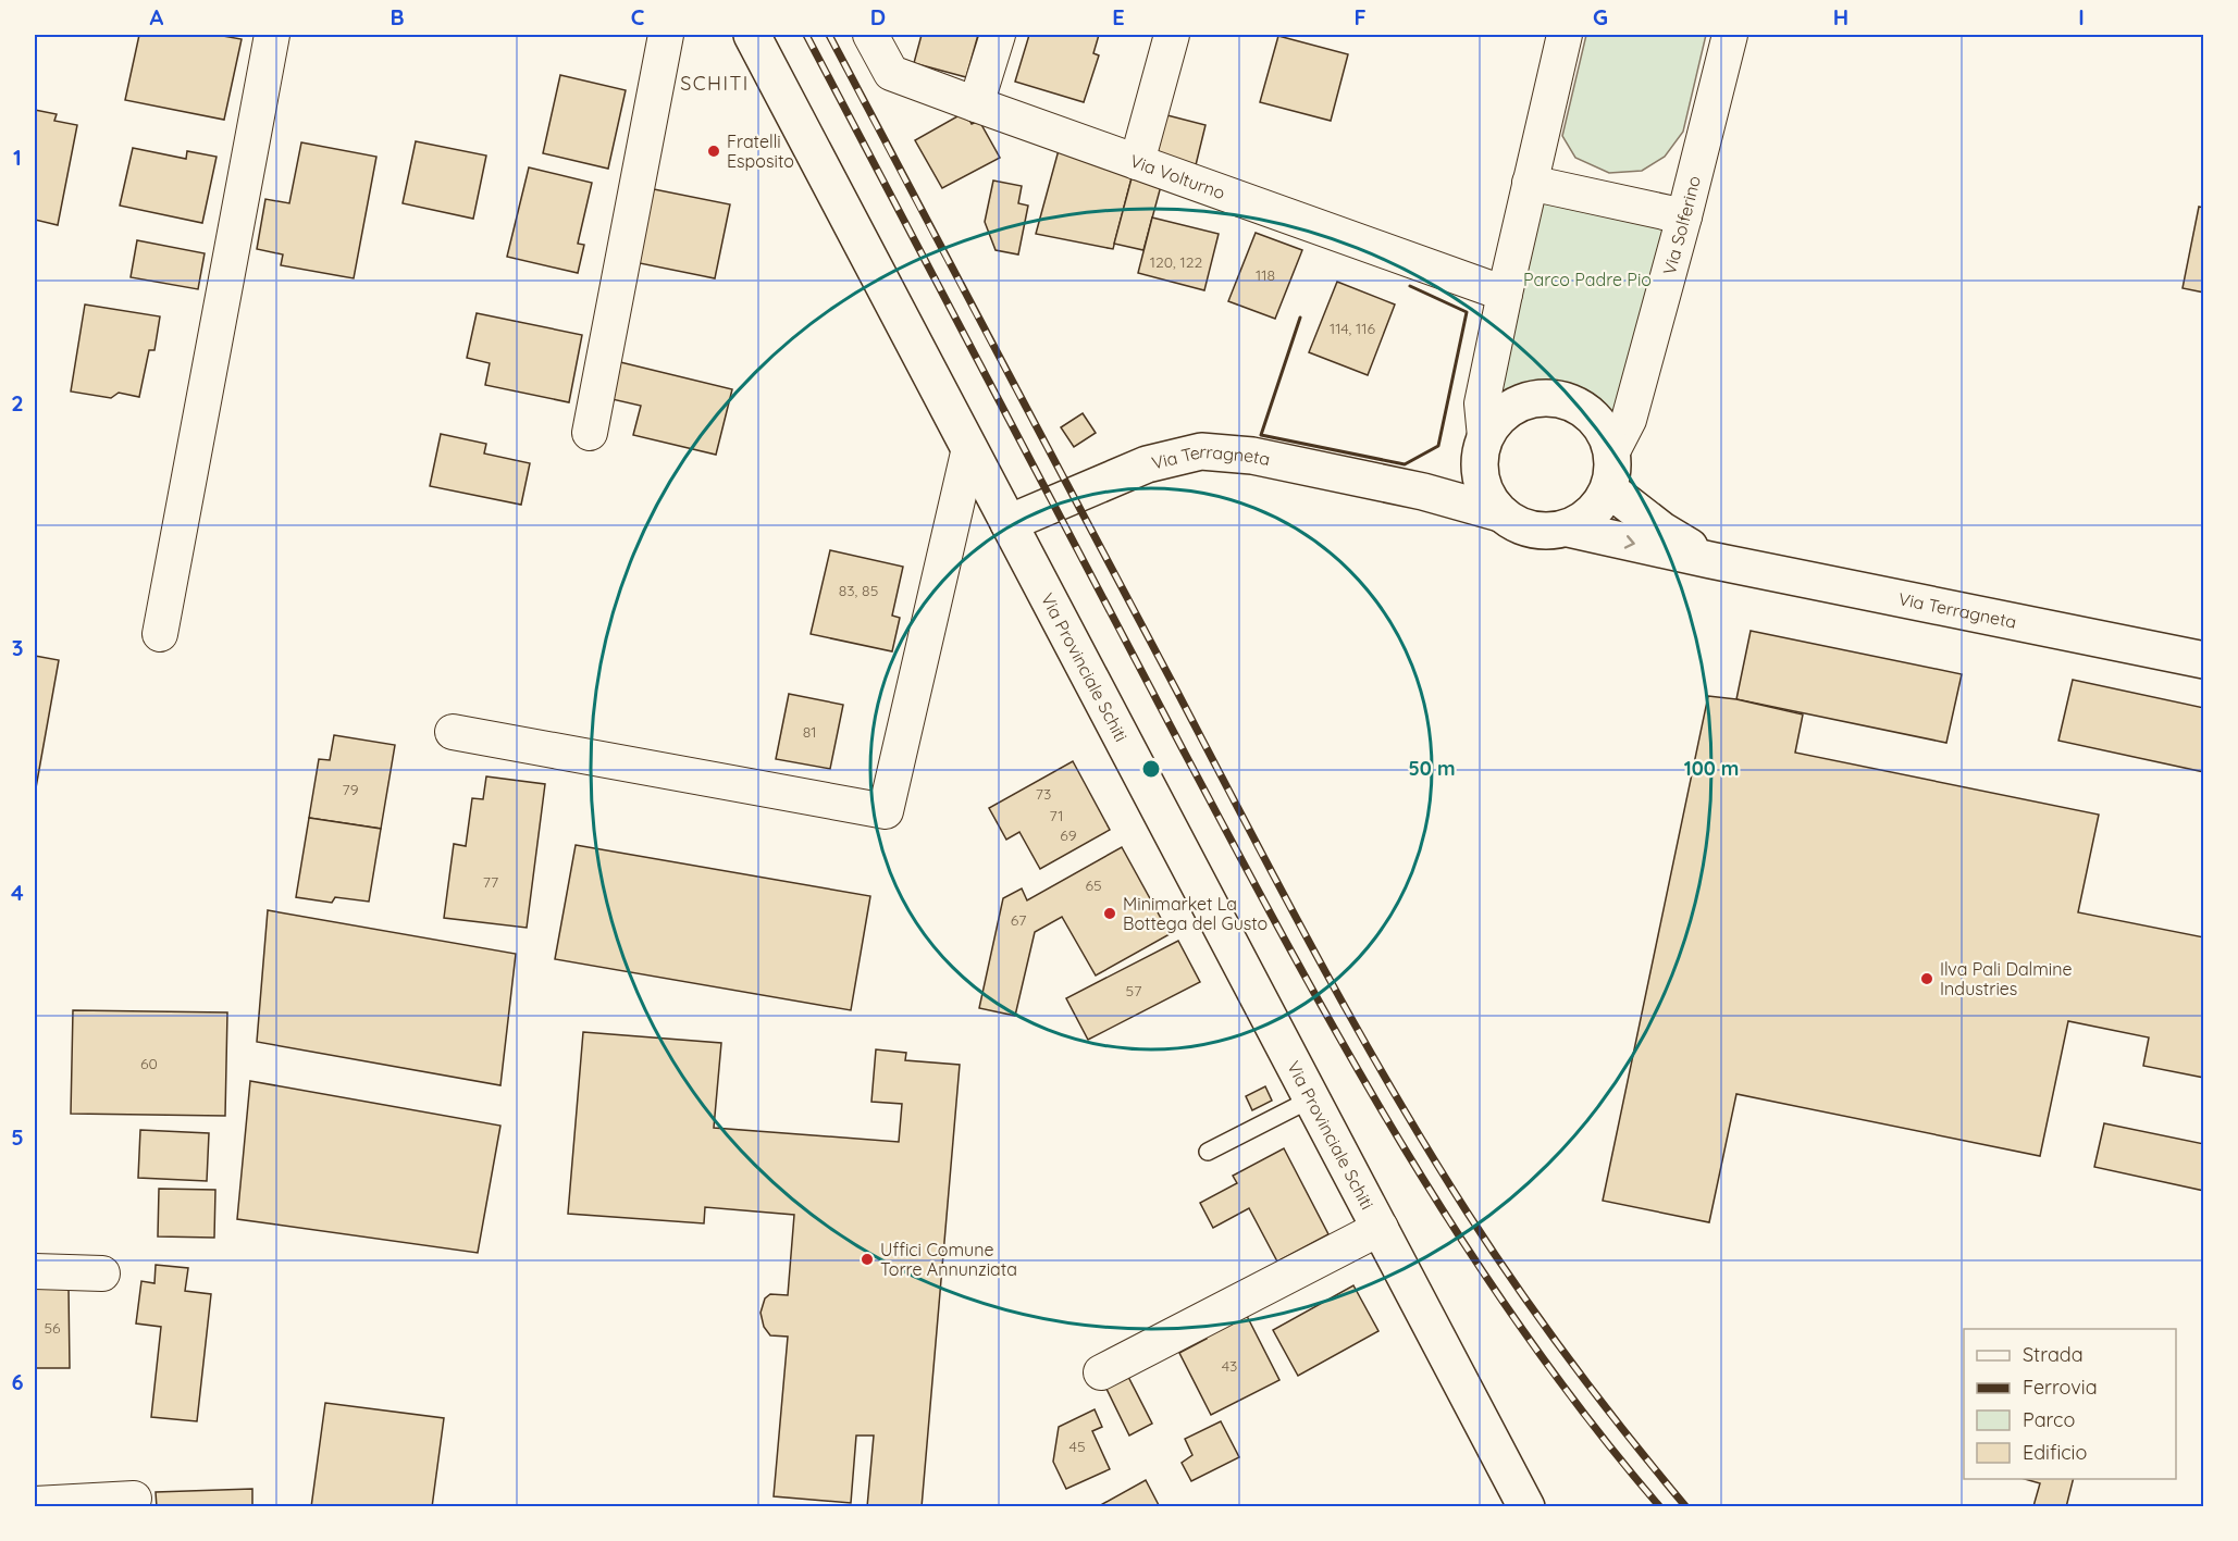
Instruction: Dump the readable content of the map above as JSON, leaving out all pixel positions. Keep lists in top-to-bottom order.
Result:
{
  "streets": {
    "street": [
      "Via Volturno",
      "Via Solferino",
      "Via Terragneta",
      "Via Provinciale Schiti"
    ]
  },
  "crossings": [
    ["Via Solferino", "Via Terragneta"],
    ["Via Terragneta", "Via Provinciale Schiti"]
  ],
  "districts": ["SCHITI"],
  "parks": ["Parco Padre Pio"],
  "places": [
    "Fratelli Esposito",
    "Minimarket La Bottega del Gusto",
    "Ilva Pali Dalmine Industries",
    "Uffici Comune Torre Annunziata"
  ],
  "house_numbers": [
    "120, 122",
    "118",
    "114, 116",
    "83, 85",
    "81",
    "79",
    "73",
    "71",
    "69",
    "77",
    "65",
    "67",
    "57",
    "60",
    "56",
    "43",
    "45"
  ],
  "legend": [
    "Strada",
    "Ferrovia",
    "Parco",
    "Edificio"
  ],
  "grid": {
    "columns": [
      "A",
      "B",
      "C",
      "D",
      "E",
      "F",
      "G",
      "H",
      "I"
    ],
    "rows": [
      "1",
      "2",
      "3",
      "4",
      "5",
      "6"
    ]
  },
  "rings": ["50 m", "100 m"]
}
